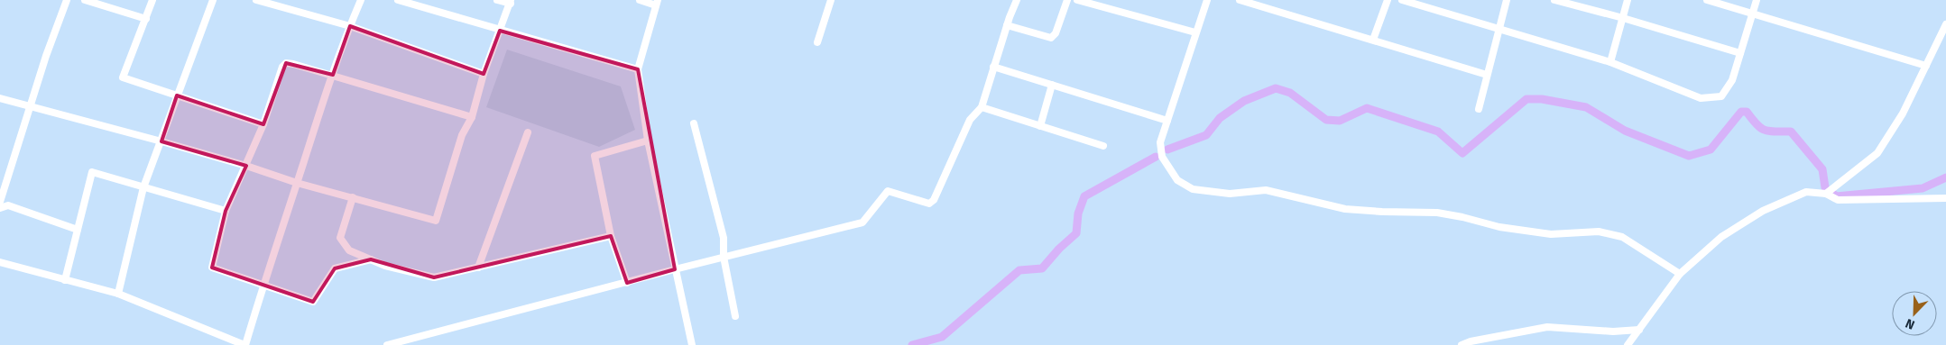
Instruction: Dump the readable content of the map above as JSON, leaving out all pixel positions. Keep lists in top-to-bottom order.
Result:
{
  "north": "bottom left"
}
